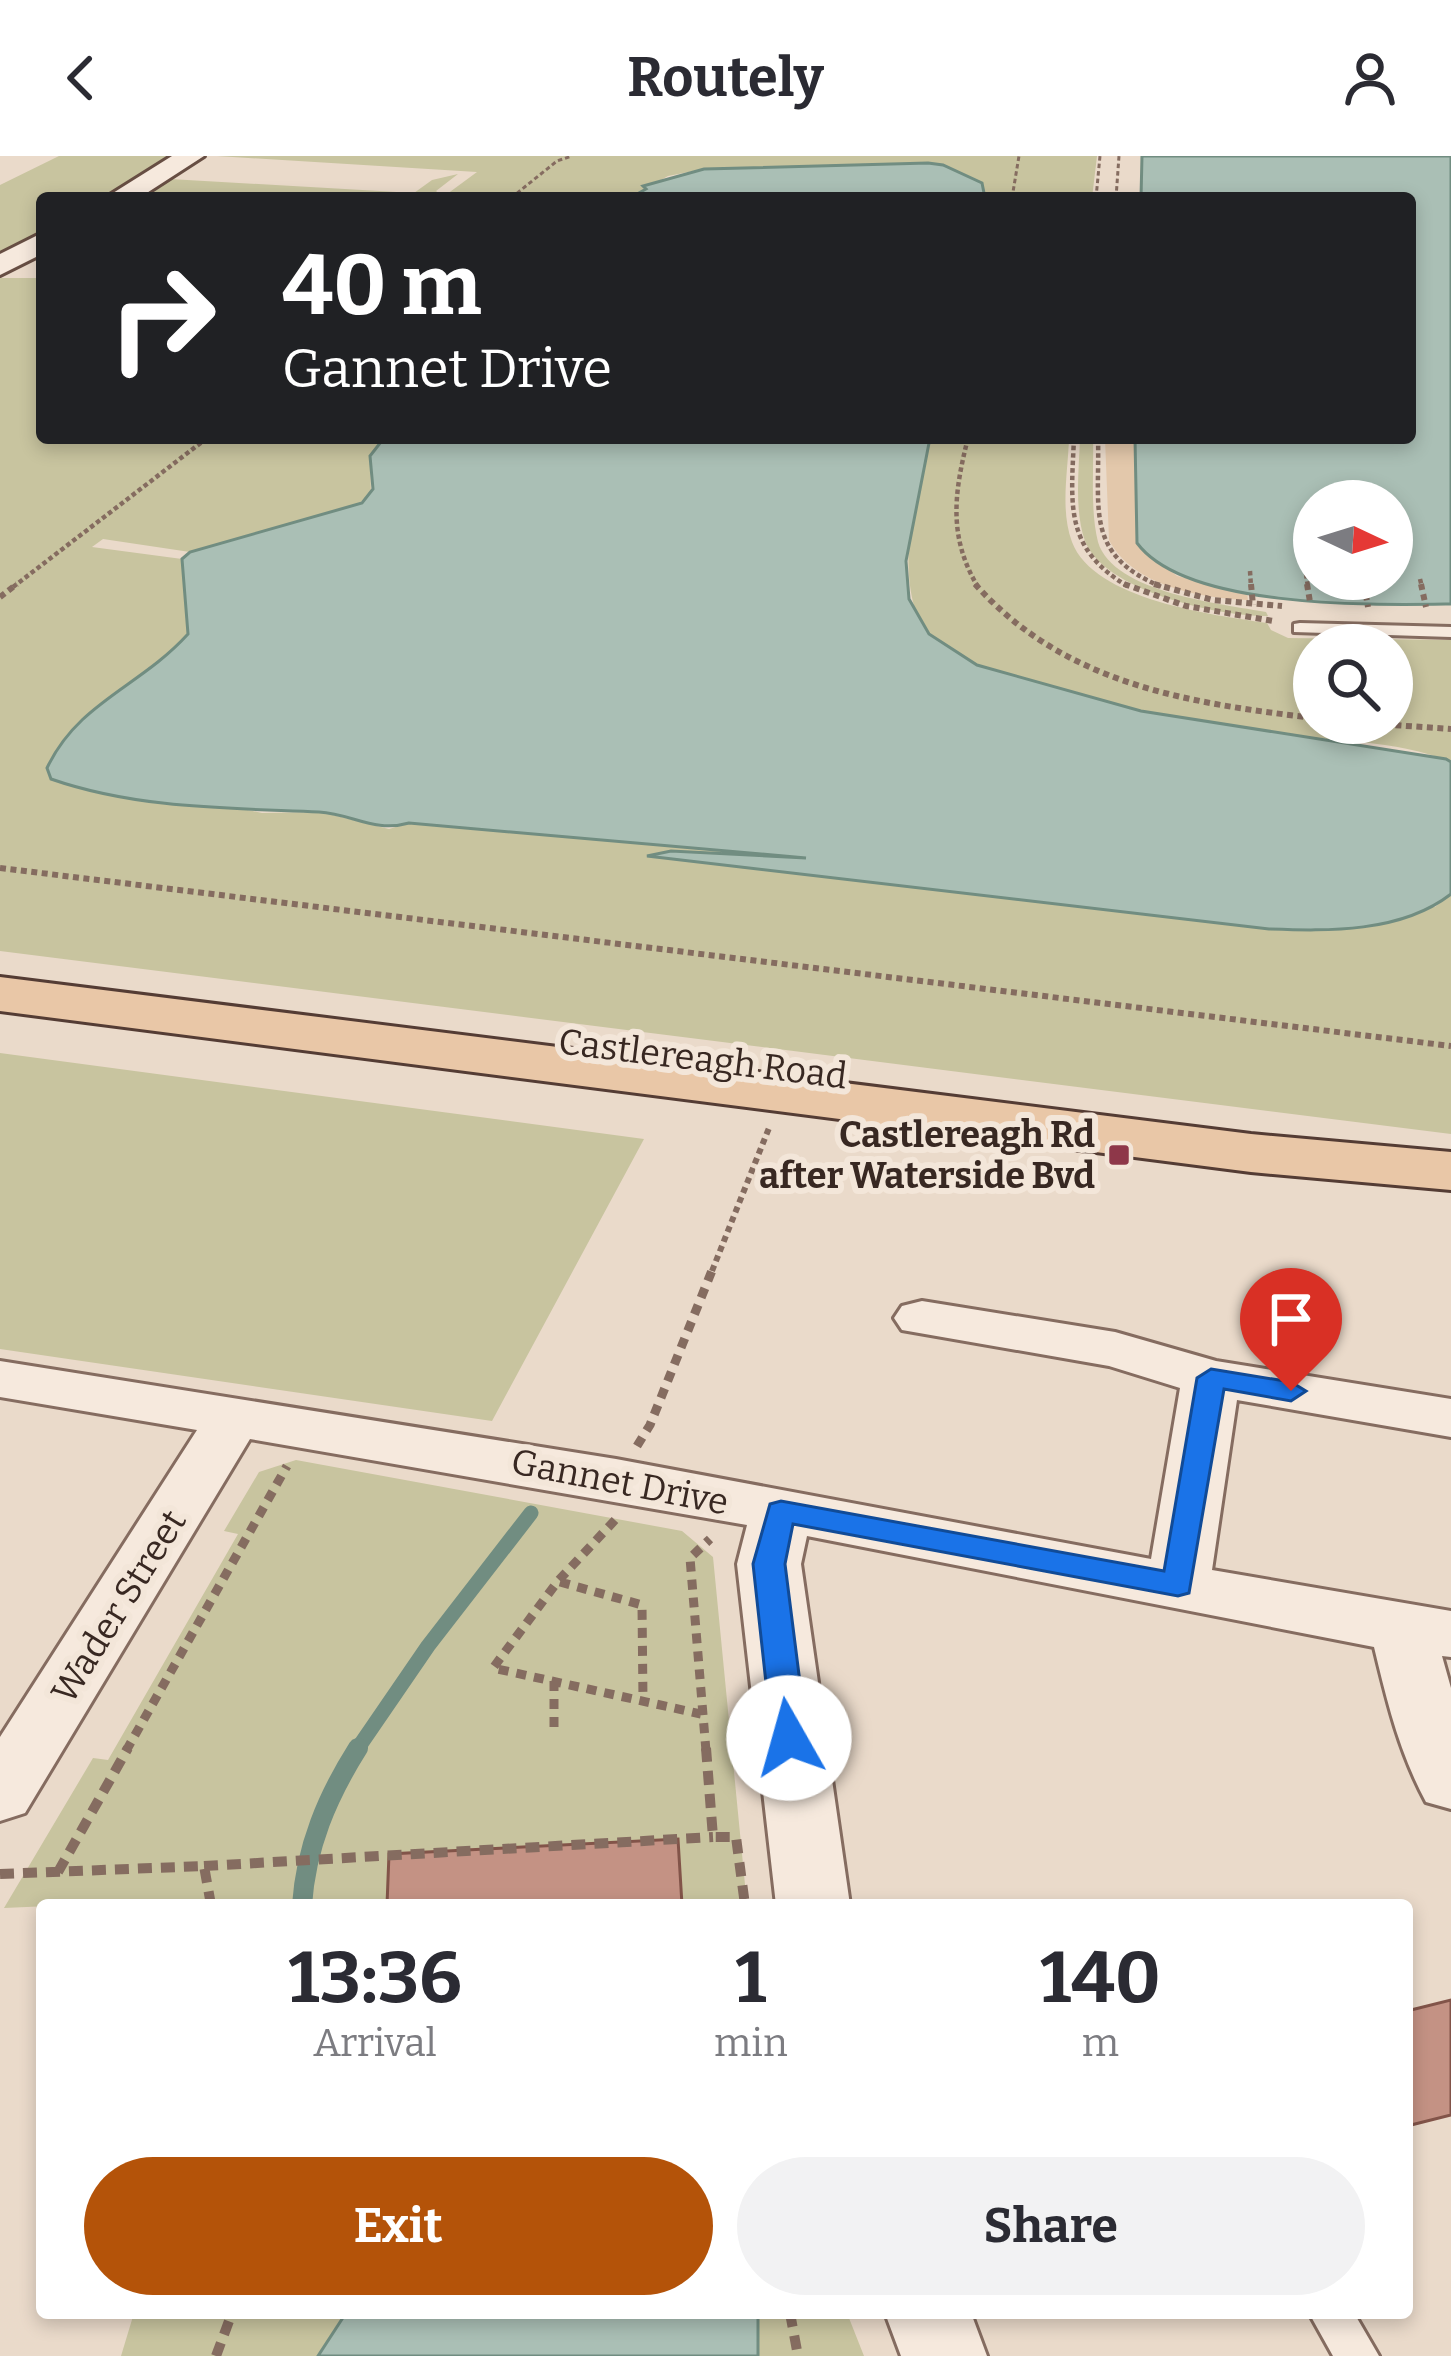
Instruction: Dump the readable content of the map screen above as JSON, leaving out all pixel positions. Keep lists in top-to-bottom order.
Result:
{
  "streets": {
    "main road": ["Castlereagh Road"],
    "street": ["Gannet Drive", "Wader Street"]
  },
  "crossings": [
    ["Gannet Drive", "Wader Street"]
  ],
  "places": {
    "transit": ["Castlereagh Rd after Waterside Bvd"]
  },
  "north": "right",
  "page": {
    "header": "Routely",
    "turn": ["40 m", "Gannet Drive"],
    "eta": [
      "13:36",
      "Arrival",
      "1",
      "min",
      "140",
      "m"
    ],
    "buttons": ["Exit", "Share"]
  }
}
